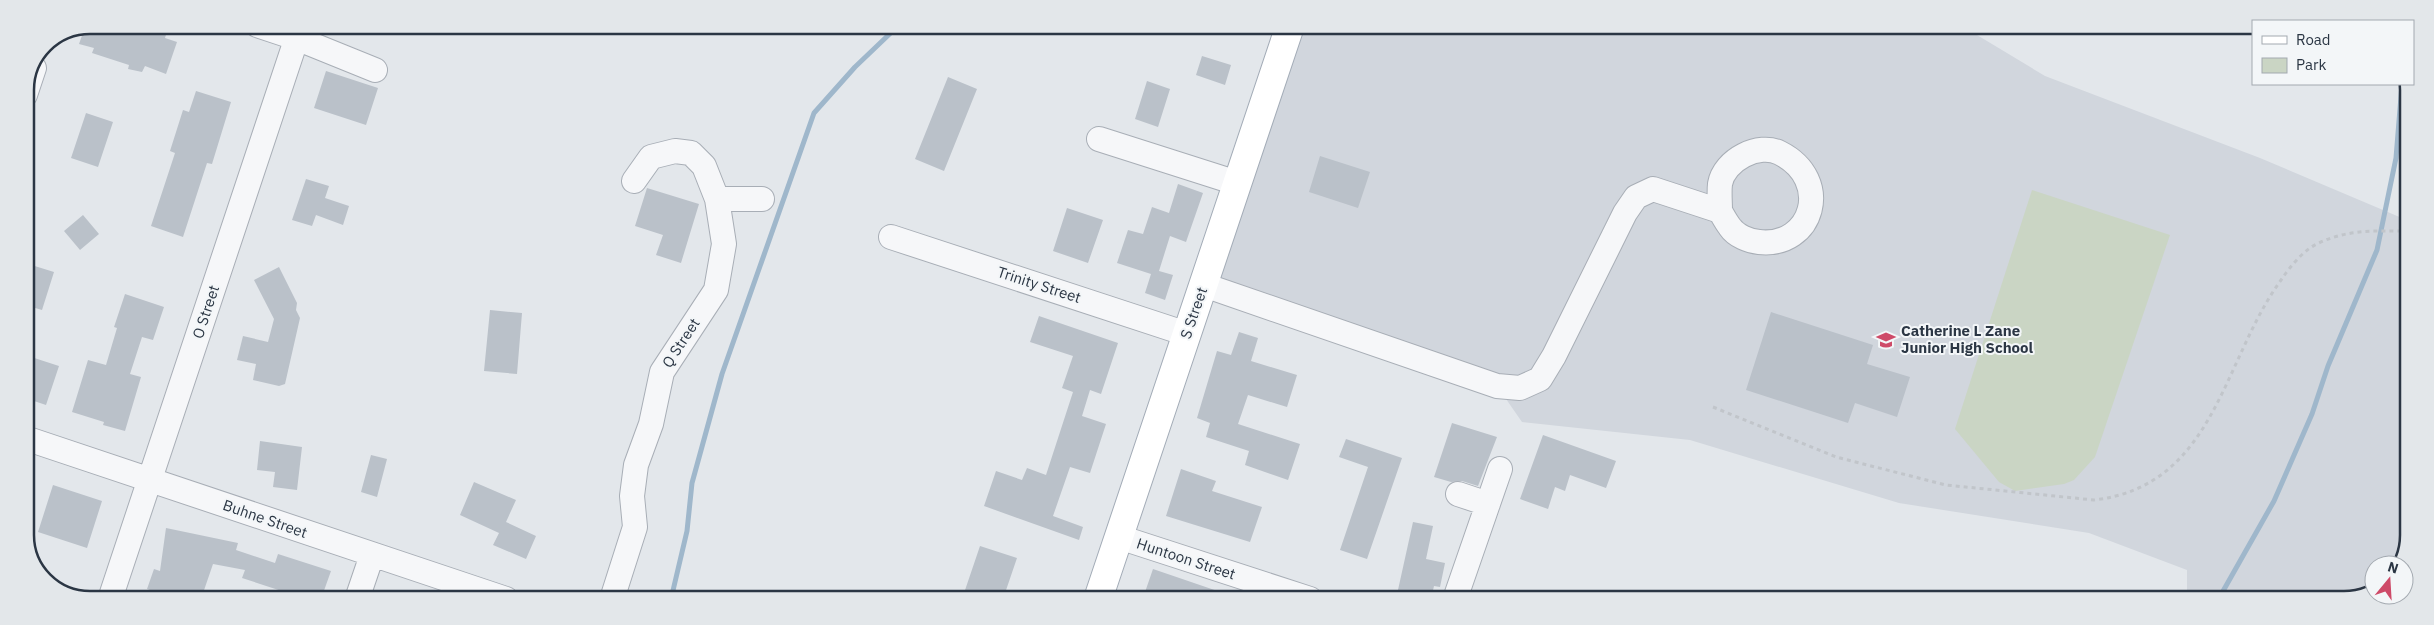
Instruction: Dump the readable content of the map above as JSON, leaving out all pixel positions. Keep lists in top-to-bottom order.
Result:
{
  "streets": {
    "main road": ["S Street"],
    "street": [
      "Trinity Street",
      "O Street",
      "Q Street",
      "Buhne Street",
      "Huntoon Street"
    ]
  },
  "crossings": [
    ["Trinity Street", "S Street"],
    ["O Street", "Buhne Street"],
    ["S Street", "Huntoon Street"]
  ],
  "places": {
    "school or university": ["Catherine L Zane Junior High School"]
  },
  "legend": ["Road", "Park"],
  "north": "top"
}
